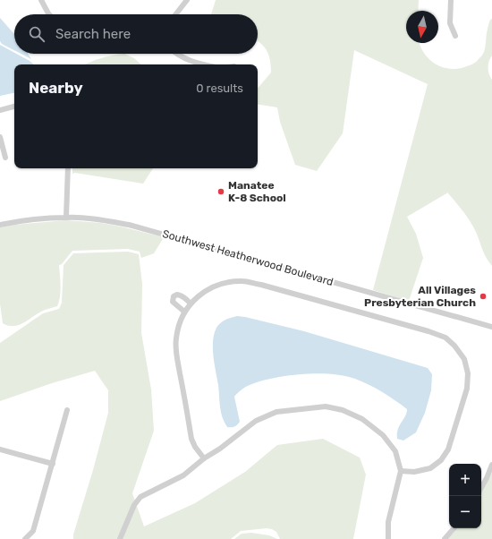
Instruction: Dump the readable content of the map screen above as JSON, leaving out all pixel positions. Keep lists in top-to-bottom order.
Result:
{
  "streets": {
    "street": ["Southwest Heatherwood Boulevard"]
  },
  "places": ["Manatee K-8 School", "All Villages Presbyterian Church"],
  "north": "bottom",
  "page": {
    "search": "Search here",
    "heading": ["Nearby", "0 results"],
    "map_buttons": ["+", "−"]
  }
}
